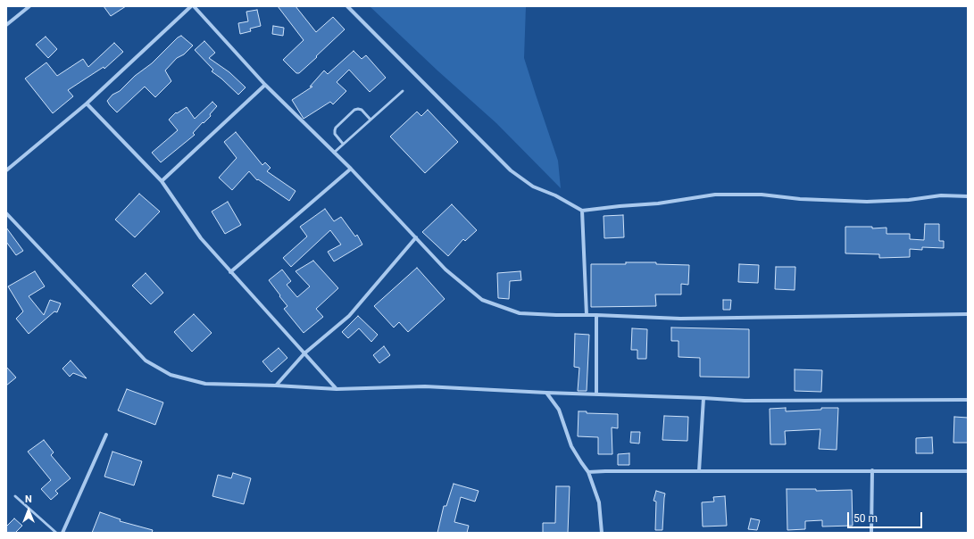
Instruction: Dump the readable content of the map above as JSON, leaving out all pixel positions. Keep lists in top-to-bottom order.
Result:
{
  "scale_bar": "50 m",
  "north": "top"
}
